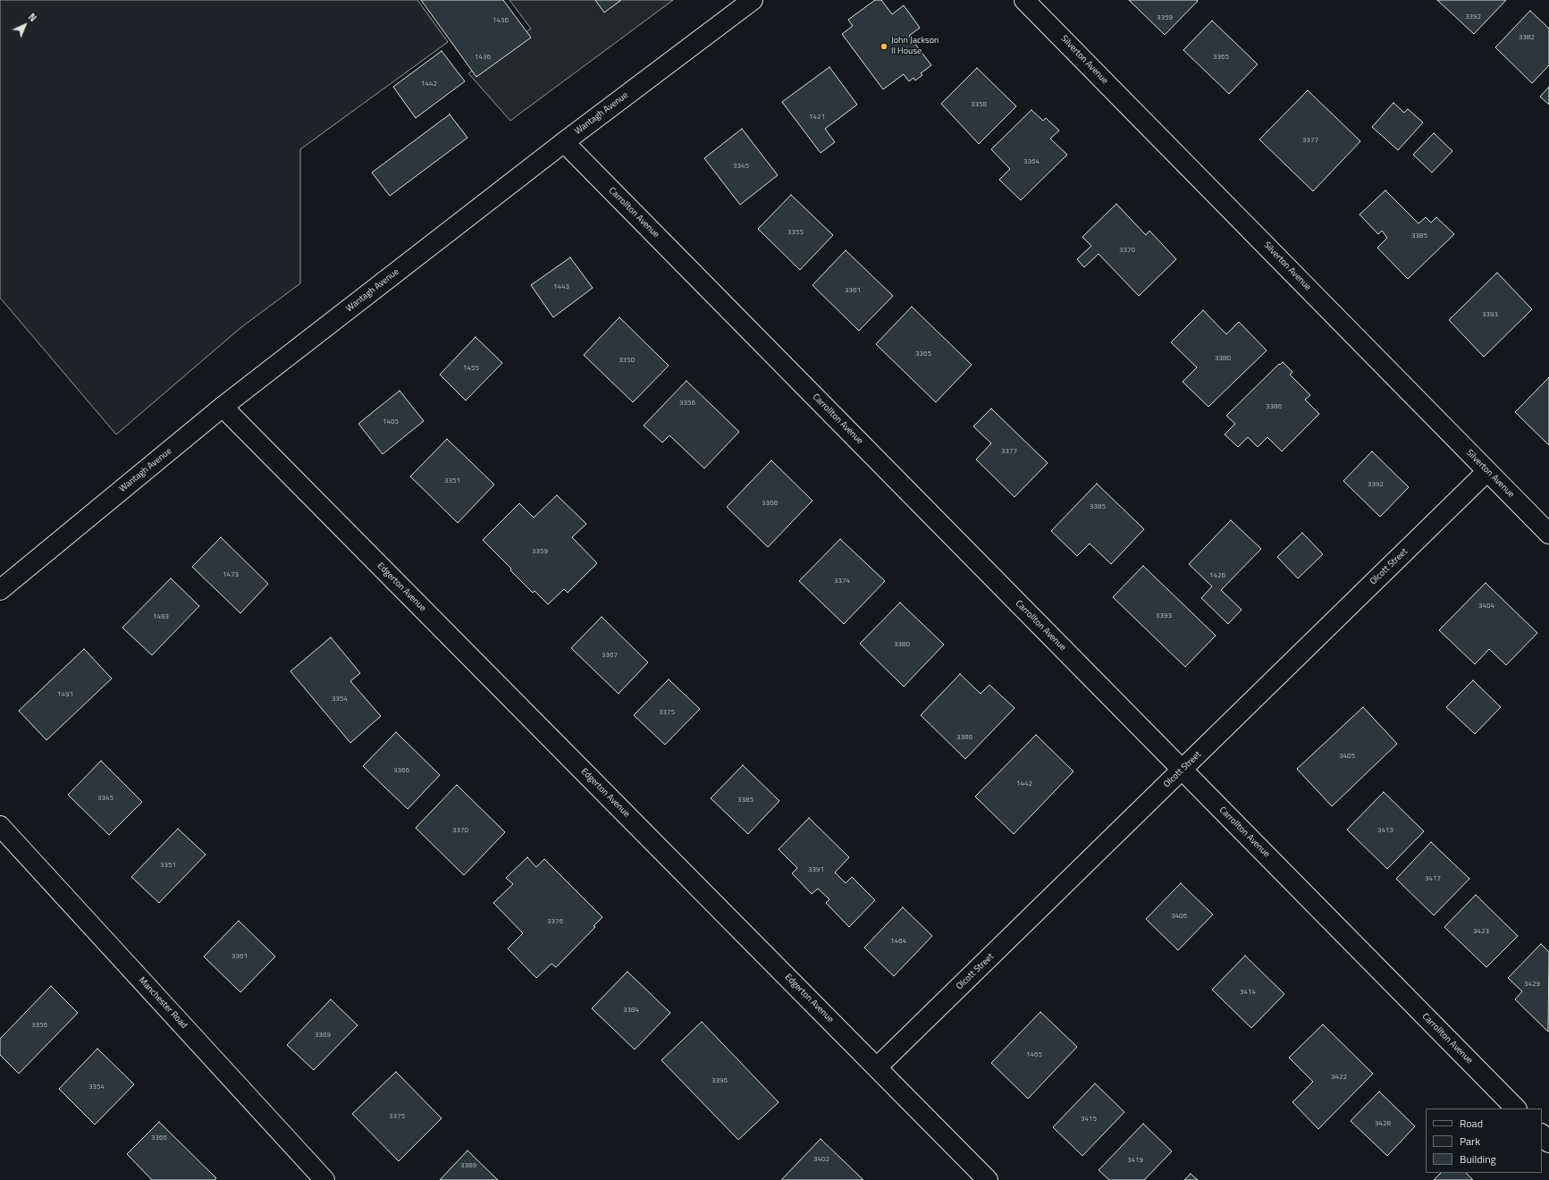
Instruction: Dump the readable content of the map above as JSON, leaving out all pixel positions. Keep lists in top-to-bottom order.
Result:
{
  "streets": {
    "street": [
      "Silverton Avenue",
      "Wantagh Avenue",
      "Carrollton Avenue",
      "Olcott Street",
      "Edgerton Avenue",
      "Manchester Road"
    ]
  },
  "crossings": [
    ["Silverton Avenue", "Olcott Street"],
    ["Wantagh Avenue", "Carrollton Avenue"],
    ["Wantagh Avenue", "Edgerton Avenue"],
    ["Carrollton Avenue", "Olcott Street"],
    ["Olcott Street", "Edgerton Avenue"]
  ],
  "places": ["John Jackson II House"],
  "house_numbers": [
    "3392",
    "3359",
    "1436",
    "3382",
    "1436",
    "3365",
    "1442",
    "3358",
    "1421",
    "3377",
    "3364",
    "3345",
    "3355",
    "3385",
    "3370",
    "1443",
    "3361",
    "3393",
    "3365",
    "3380",
    "3350",
    "1455",
    "3356",
    "3386",
    "1465",
    "3377",
    "3351",
    "3392",
    "3368",
    "3385",
    "3359",
    "1473",
    "1426",
    "3374",
    "3404",
    "3393",
    "1483",
    "3380",
    "3367",
    "1491",
    "3354",
    "3375",
    "3386",
    "3405",
    "3366",
    "1442",
    "3345",
    "3385",
    "3370",
    "3413",
    "3351",
    "3391",
    "3417",
    "3406",
    "3376",
    "3423",
    "1464",
    "3361",
    "3429",
    "3414",
    "3384",
    "3356",
    "3369",
    "1465",
    "3422",
    "3396",
    "3354",
    "3375",
    "3415",
    "3428",
    "3366",
    "3402",
    "3419",
    "3389"
  ],
  "legend": ["Road", "Park", "Building"],
  "north": "top right"
}
